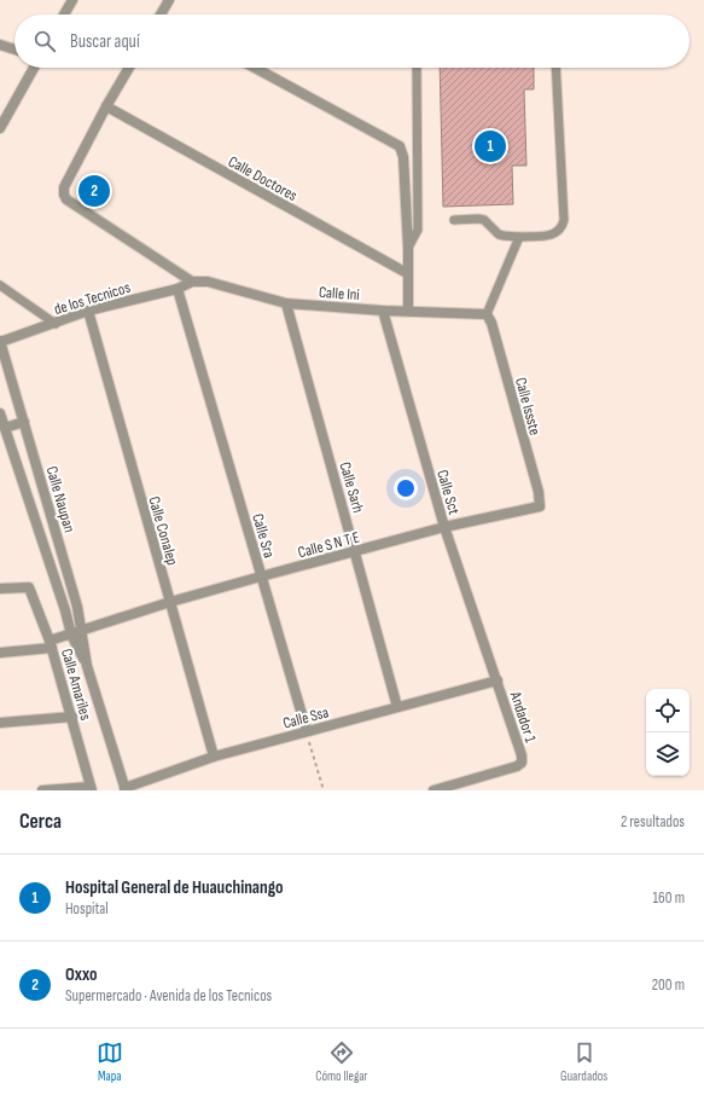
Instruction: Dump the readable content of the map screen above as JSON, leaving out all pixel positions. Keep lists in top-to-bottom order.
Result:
{
  "streets": {
    "street": [
      "Calle Doctores",
      "Calle Ini",
      "de los Tecnicos",
      "Calle Issste",
      "Calle Sarh",
      "Calle Sct",
      "Calle Naupan",
      "Calle Conalep",
      "Calle Sra",
      "Calle S N T E",
      "Calle Amariles",
      "Calle Ssa",
      "Andador 1"
    ]
  },
  "crossings": [
    ["Calle Ini", "de los Tecnicos"],
    ["Calle Ini", "Calle Issste"],
    ["Calle Ini", "Calle Sarh"],
    ["Calle Ini", "Calle Sct"],
    ["de los Tecnicos", "Calle Naupan"],
    ["de los Tecnicos", "Calle Conalep"],
    ["de los Tecnicos", "Calle Sra"],
    ["Calle Issste", "Calle S N T E"],
    ["Calle Sarh", "Calle S N T E"],
    ["Calle Sarh", "Calle Ssa"],
    ["Calle Sct", "Calle S N T E"],
    ["Calle Sct", "Calle Ssa"],
    ["Calle Sct", "Andador 1"],
    ["Calle Naupan", "Calle S N T E"],
    ["Calle Naupan", "Calle Ssa"],
    ["Calle Conalep", "Calle S N T E"],
    ["Calle Conalep", "Calle Ssa"],
    ["Calle Sra", "Calle S N T E"],
    ["Calle Sra", "Calle Ssa"],
    ["Calle S N T E", "Calle Amariles"],
    ["Calle Ssa", "Andador 1"]
  ],
  "page": {
    "search": "Buscar aquí",
    "pins": ["1", "2"],
    "heading": ["Cerca", "2 resultados"],
    "list": [
      {
        "mark": "1",
        "name": "Hospital General de Huauchinango",
        "note": "Hospital",
        "value": "160 m"
      },
      {
        "mark": "2",
        "name": "Oxxo",
        "note": "Supermercado · Avenida de los Tecnicos",
        "value": "200 m"
      }
    ],
    "nav": ["Mapa", "Cómo llegar", "Guardados"]
  }
}
